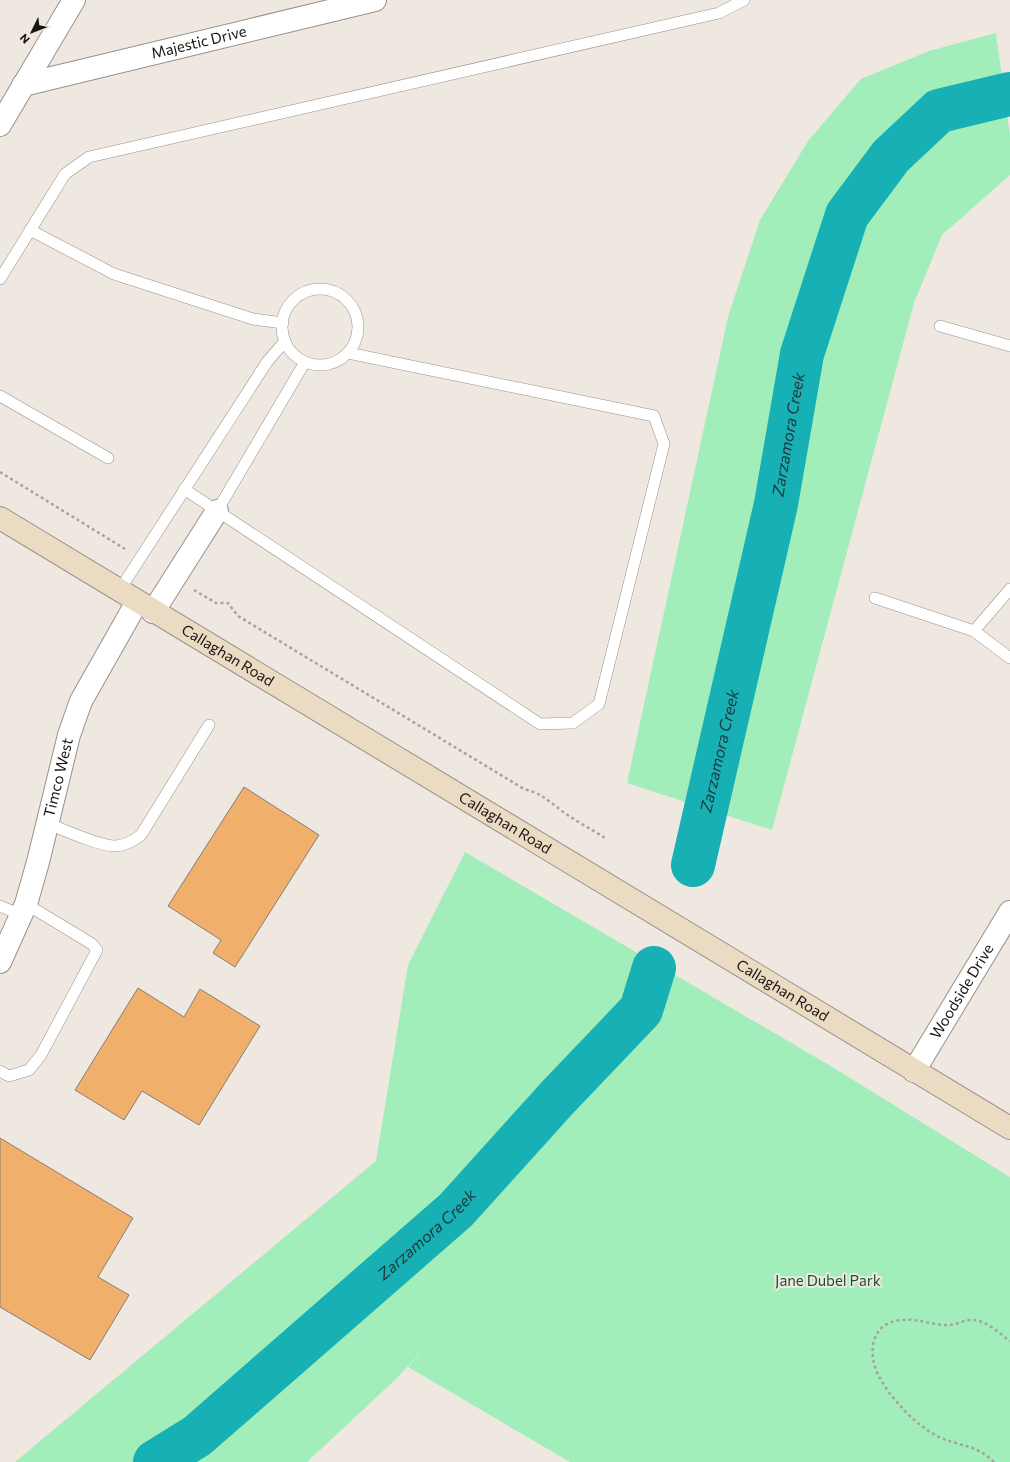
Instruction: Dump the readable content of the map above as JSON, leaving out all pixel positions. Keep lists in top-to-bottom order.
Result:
{
  "streets": {
    "main road": ["Callaghan Road"],
    "street": ["Majestic Drive", "Timco West", "Woodside Drive"]
  },
  "crossings": [
    ["Callaghan Road", "Timco West"],
    ["Callaghan Road", "Woodside Drive"]
  ],
  "water": ["Zarzamora Creek"],
  "parks": ["Jane Dubel Park"],
  "north": "bottom left"
}
